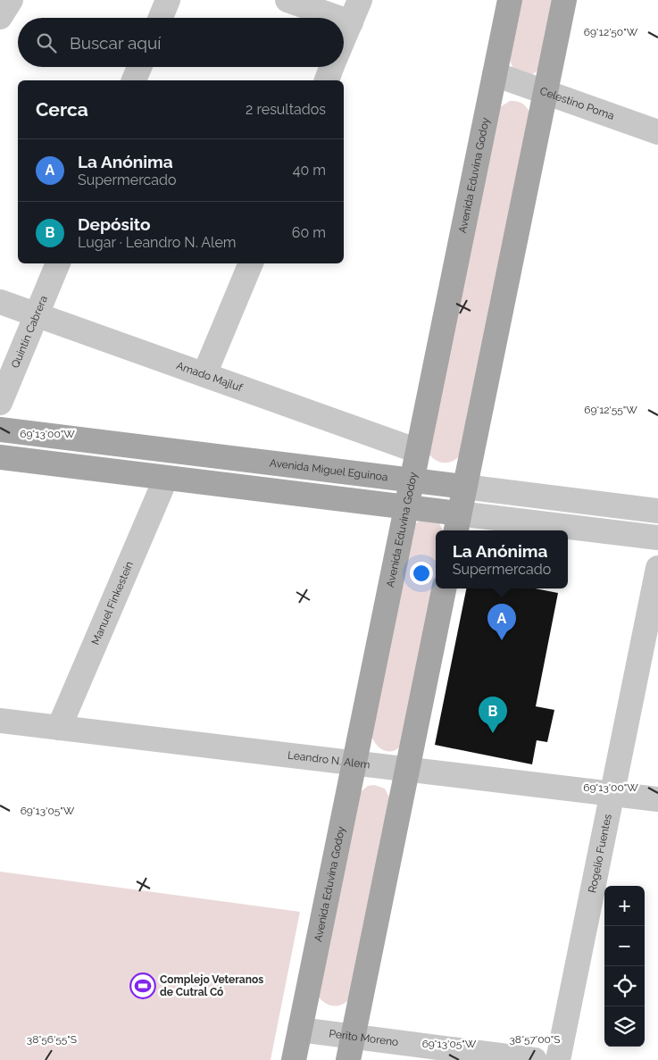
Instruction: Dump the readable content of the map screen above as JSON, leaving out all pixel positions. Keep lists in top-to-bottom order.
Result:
{
  "streets": {
    "main road": ["Avenida Eduvina Godoy", "Avenida Miguel Eguinoa"],
    "street": [
      "Celestino Poma",
      "Quintín Cabrera",
      "Amado Majluf",
      "Manuel Finkestein",
      "Leandro N. Alem",
      "Rogelio Fuentes",
      "Perito Moreno"
    ]
  },
  "crossings": [
    ["Celestino Poma", "Avenida Eduvina Godoy"],
    ["Avenida Eduvina Godoy", "Amado Majluf"],
    ["Avenida Eduvina Godoy", "Avenida Miguel Eguinoa"],
    ["Avenida Eduvina Godoy", "Leandro N. Alem"],
    ["Avenida Eduvina Godoy", "Perito Moreno"],
    ["Quintín Cabrera", "Amado Majluf"],
    ["Manuel Finkestein", "Leandro N. Alem"],
    ["Leandro N. Alem", "Rogelio Fuentes"]
  ],
  "places": {
    "sports": ["Complejo Veteranos de Cutral Có"]
  },
  "page": {
    "search": "Buscar aquí",
    "heading": ["Cerca", "2 resultados"],
    "list": [
      {
        "mark": "A",
        "name": "La Anónima",
        "note": "Supermercado",
        "value": "40 m"
      },
      {
        "mark": "B",
        "name": "Depósito",
        "note": "Lugar · Leandro N. Alem",
        "value": "60 m"
      }
    ],
    "popup": ["La Anónima", "Supermercado"],
    "pins": ["A", "B"],
    "map_buttons": ["+", "−"]
  },
  "coordinates": [
    "69°12'50\"W",
    "69°12'55\"W",
    "69°13'00\"W",
    "69°13'05\"W",
    "38°56'55\"S",
    "38°57'00\"S"
  ]
}
